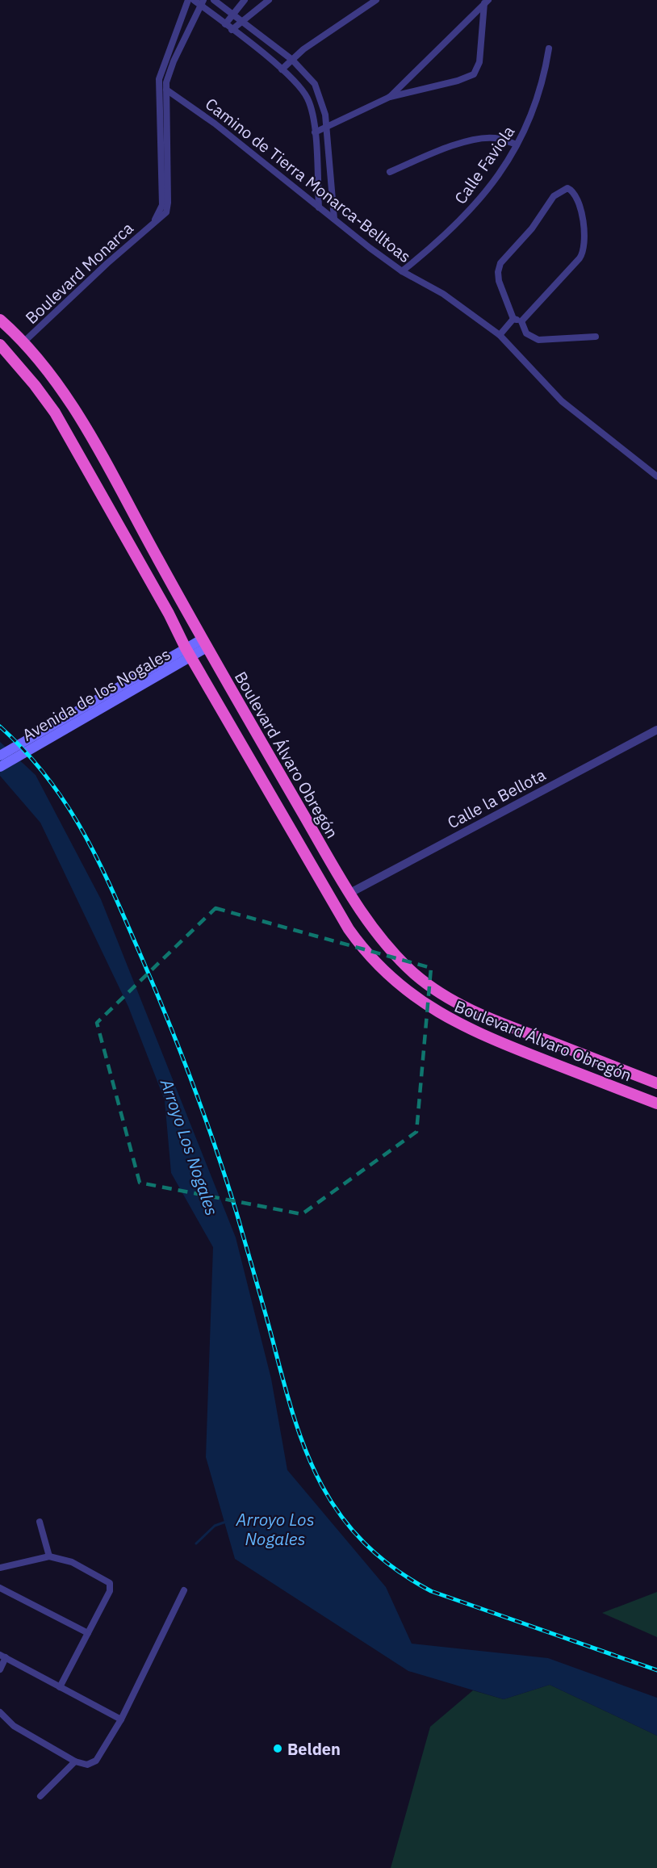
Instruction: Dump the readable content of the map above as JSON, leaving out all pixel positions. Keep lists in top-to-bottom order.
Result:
{
  "streets": {
    "highway": ["Boulevard Álvaro Obregón"],
    "main road": ["Avenida de los Nogales"],
    "street": [
      "Calle Faviola",
      "Camino de Tierra Monarca-Belltoas",
      "Boulevard Monarca",
      "Calle la Bellota"
    ]
  },
  "crossings": [
    ["Calle Faviola", "Camino de Tierra Monarca-Belltoas"],
    ["Camino de Tierra Monarca-Belltoas", "Boulevard Monarca"],
    ["Boulevard Monarca", "Boulevard Álvaro Obregón"],
    ["Avenida de los Nogales", "Boulevard Álvaro Obregón"],
    ["Boulevard Álvaro Obregón", "Calle la Bellota"]
  ],
  "water": ["Arroyo Los Nogales"],
  "places": ["Belden"]
}
